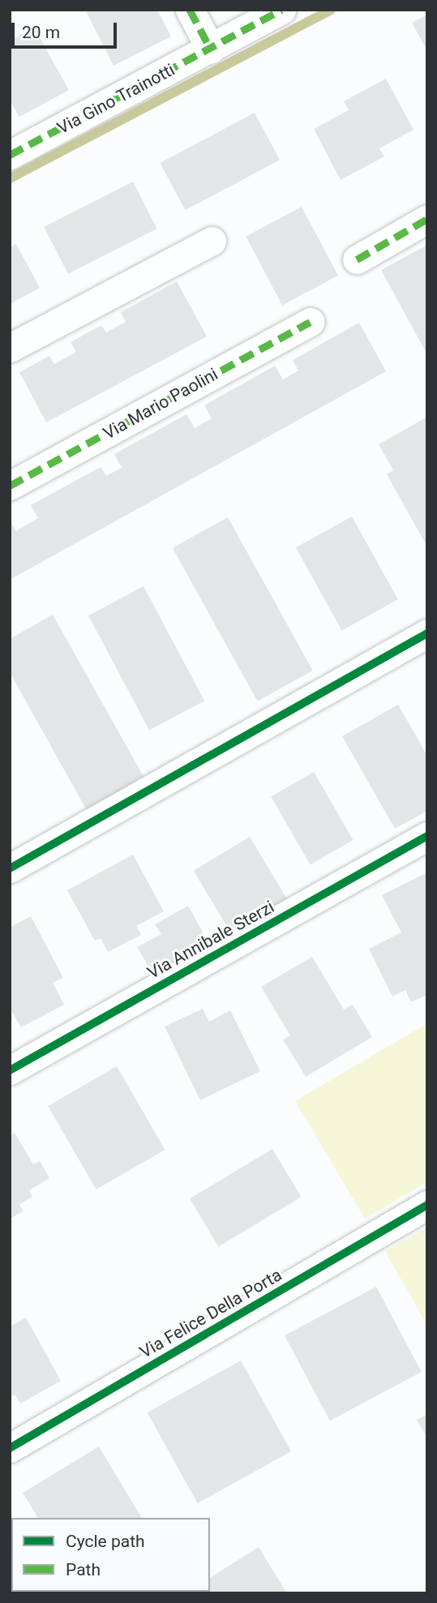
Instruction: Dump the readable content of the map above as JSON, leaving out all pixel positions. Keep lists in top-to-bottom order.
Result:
{
  "streets": {
    "street": [
      "Via Gino Trainotti",
      "Via Mario Paolini",
      "Via Annibale Sterzi",
      "Via Felice Della Porta"
    ]
  },
  "legend": ["Cycle path", "Path"],
  "scale_bar": "20 m"
}
